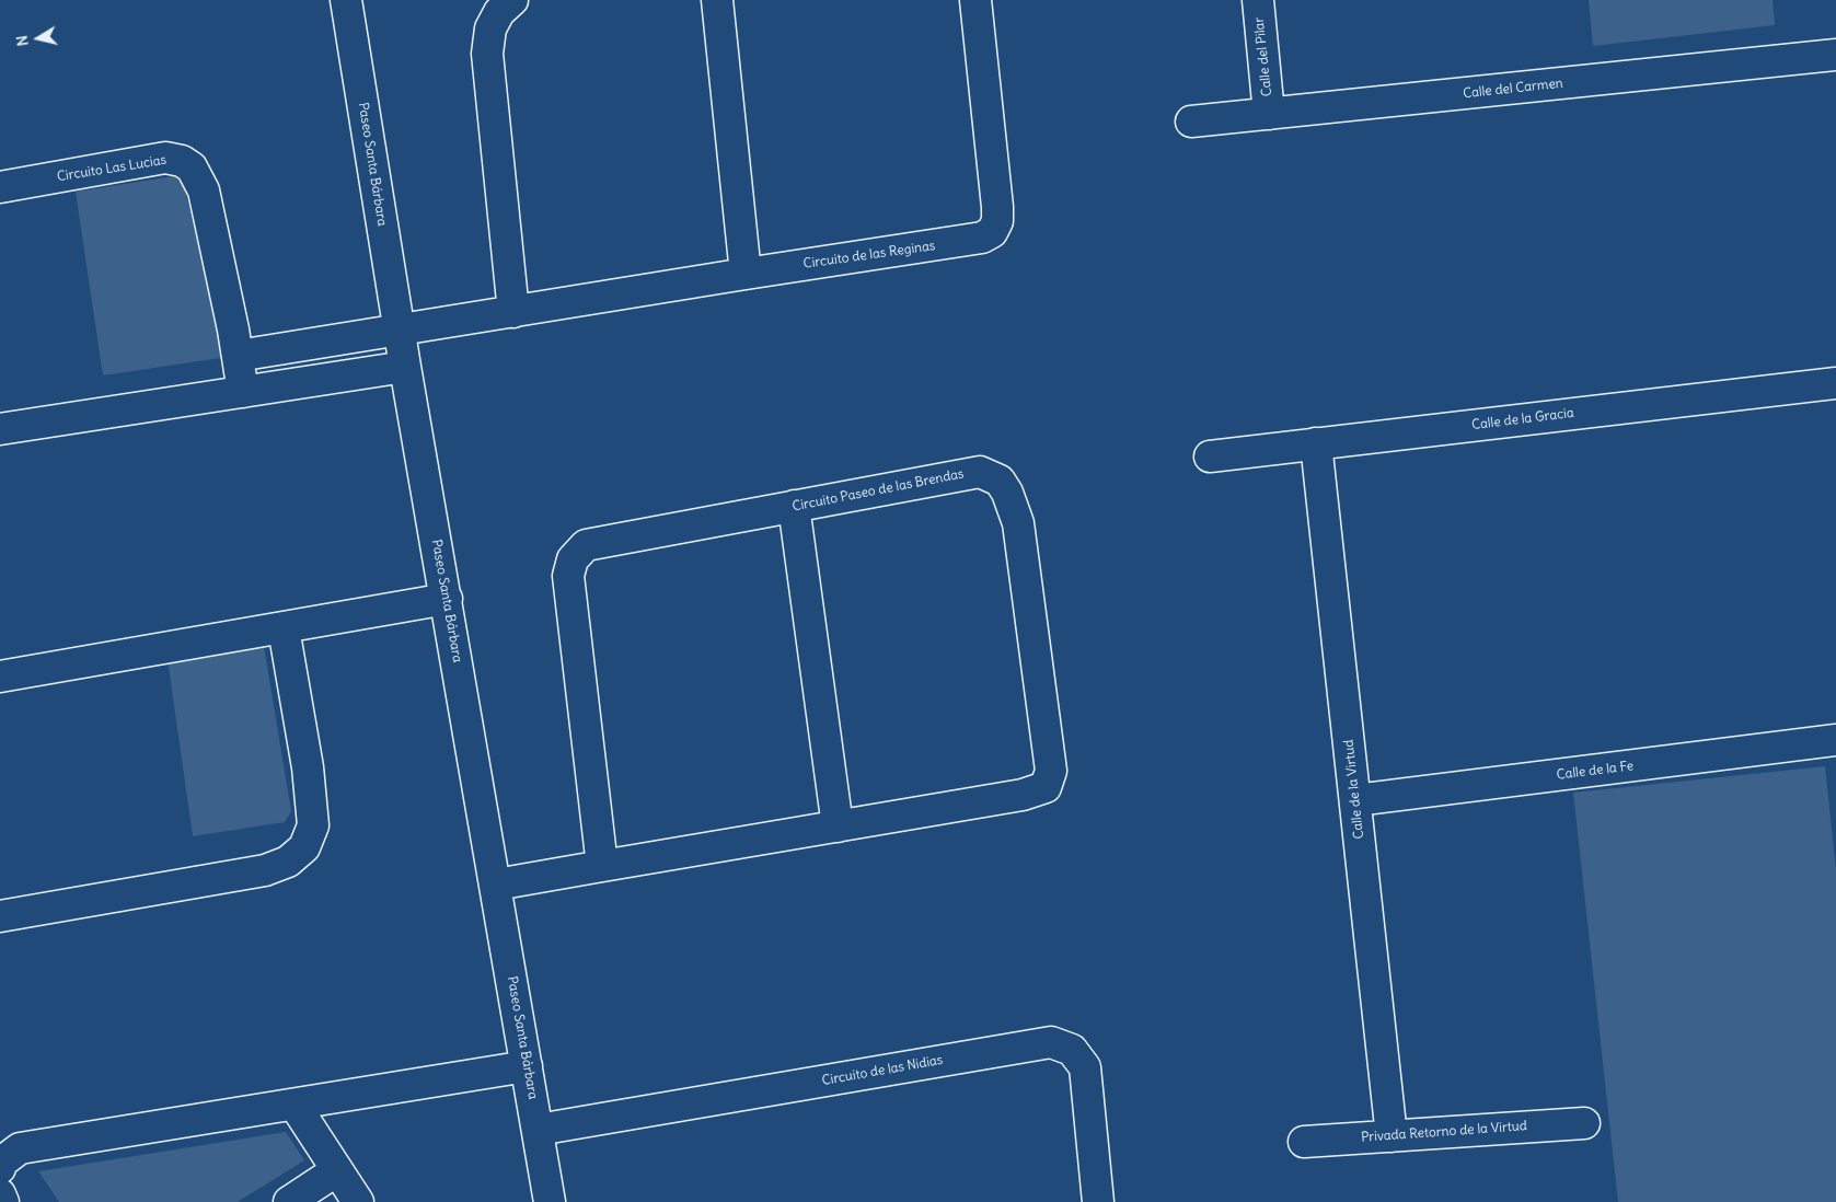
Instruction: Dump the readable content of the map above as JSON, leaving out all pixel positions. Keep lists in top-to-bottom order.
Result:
{
  "streets": {
    "street": [
      "Calle del Pilar",
      "Calle del Carmen",
      "Paseo Santa Bárbara",
      "Circuito Las Lucias",
      "Circuito de las Reginas",
      "Calle de la Gracia",
      "Circuito Paseo de las Brendas",
      "Calle de la Fe",
      "Calle de la Virtud",
      "Circuito de las Nidias",
      "Privada Retorno de la Virtud"
    ]
  },
  "crossings": [
    ["Calle del Pilar", "Calle del Carmen"],
    ["Paseo Santa Bárbara", "Circuito de las Reginas"],
    ["Paseo Santa Bárbara", "Circuito Paseo de las Brendas"],
    ["Paseo Santa Bárbara", "Circuito de las Nidias"],
    ["Calle de la Gracia", "Calle de la Virtud"],
    ["Calle de la Fe", "Calle de la Virtud"],
    ["Calle de la Virtud", "Privada Retorno de la Virtud"]
  ],
  "north": "left"
}
